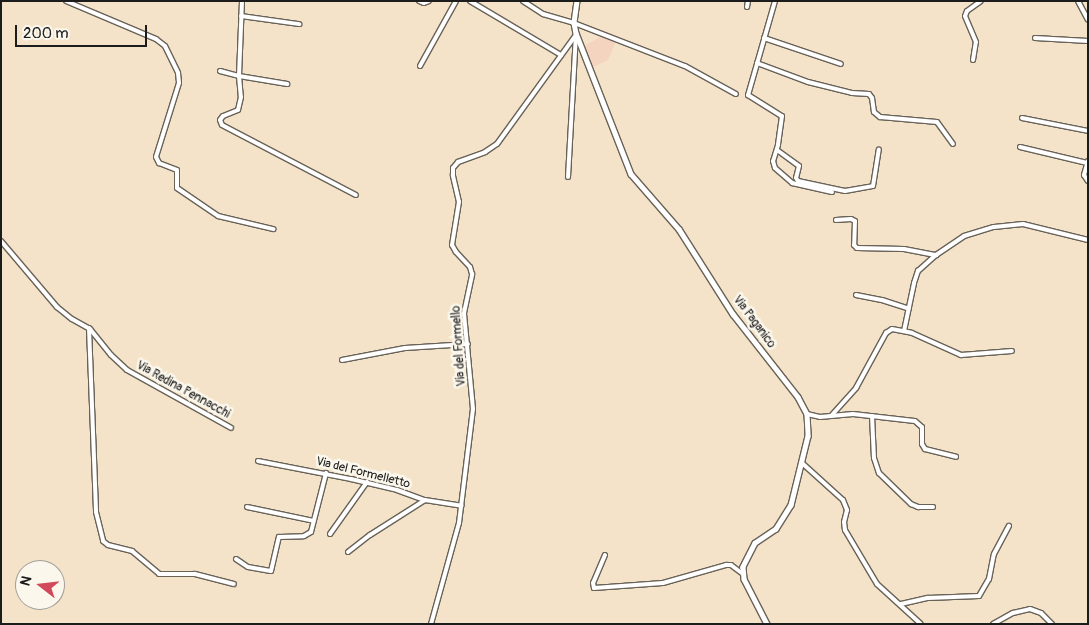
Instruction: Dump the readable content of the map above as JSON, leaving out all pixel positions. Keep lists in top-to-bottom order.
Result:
{
  "streets": {
    "street": [
      "Via Paganico",
      "Via del Formello",
      "Via Redina Pennacchi",
      "Via del Formelletto"
    ]
  },
  "crossings": [
    ["Via Paganico", "Via del Formello"],
    ["Via del Formello", "Via del Formelletto"]
  ],
  "scale_bar": "200 m",
  "north": "left"
}
